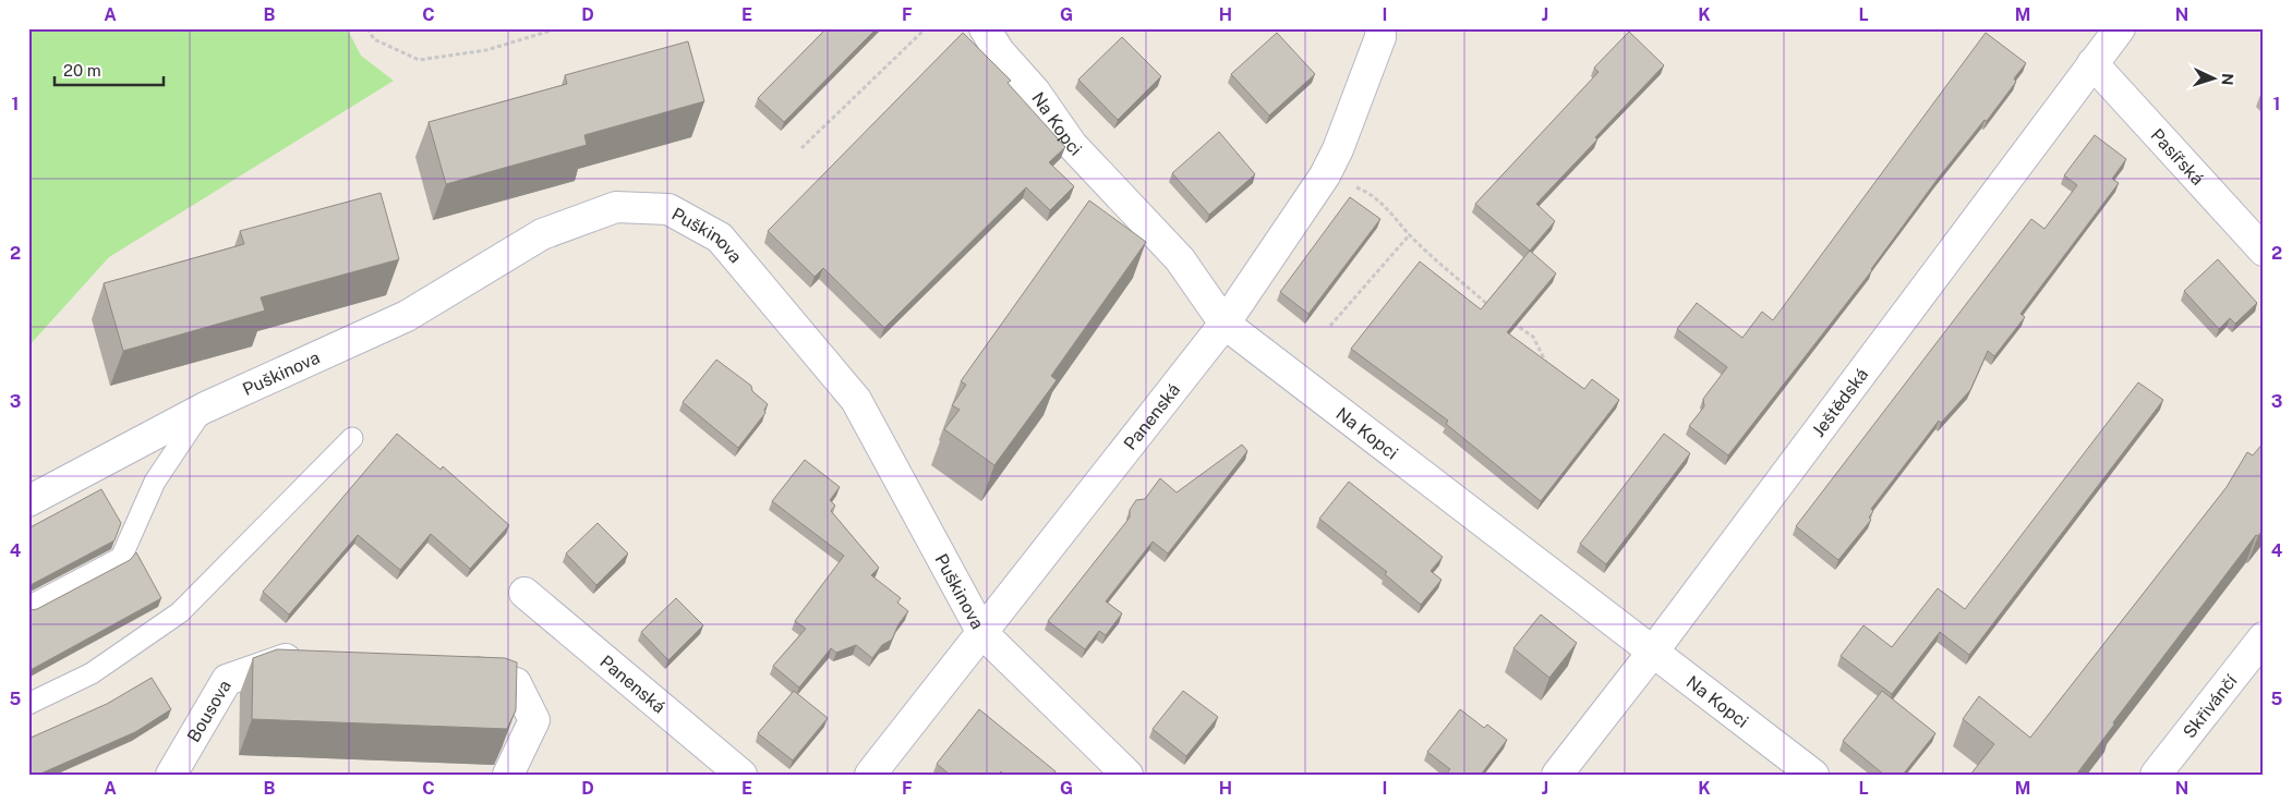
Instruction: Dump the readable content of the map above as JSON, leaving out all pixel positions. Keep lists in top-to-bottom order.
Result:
{
  "streets": {
    "street": [
      "Na Kopci",
      "Pasířská",
      "Puškinova",
      "Ještědská",
      "Panenská",
      "Skřivánčí",
      "Bousova"
    ]
  },
  "crossings": [
    ["Na Kopci", "Ještědská"],
    ["Na Kopci", "Panenská"],
    ["Pasířská", "Ještědská"],
    ["Puškinova", "Panenská"]
  ],
  "scale_bar": "20 m",
  "north": "right",
  "grid": {
    "columns": [
      "A",
      "B",
      "C",
      "D",
      "E",
      "F",
      "G",
      "H",
      "I",
      "J",
      "K",
      "L",
      "M",
      "N"
    ],
    "rows": [
      "1",
      "2",
      "3",
      "4",
      "5"
    ]
  }
}
